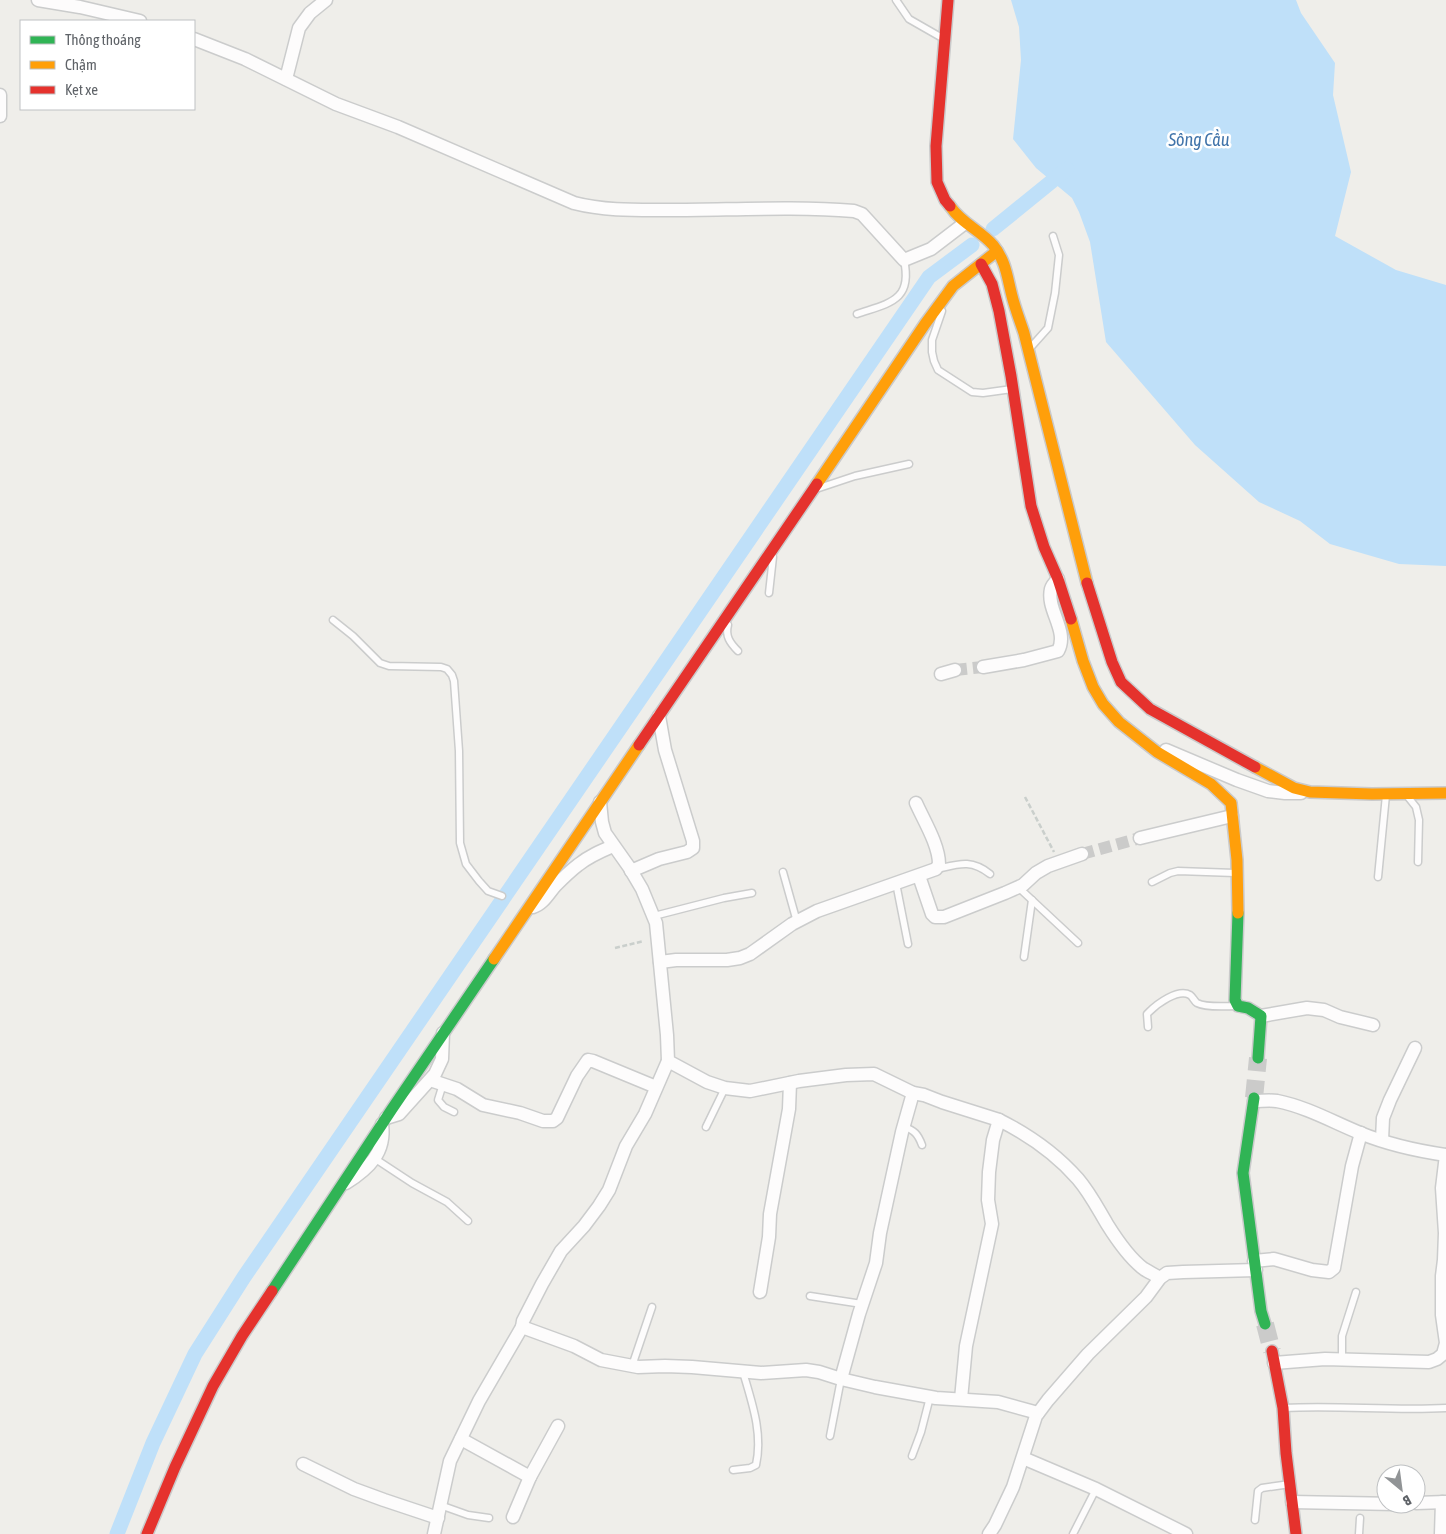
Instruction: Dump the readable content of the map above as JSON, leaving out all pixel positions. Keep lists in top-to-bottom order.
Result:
{
  "water": ["Sông Cầu"],
  "legend": ["Thông thoáng", "Chậm", "Kẹt xe"],
  "north": "bottom right"
}
